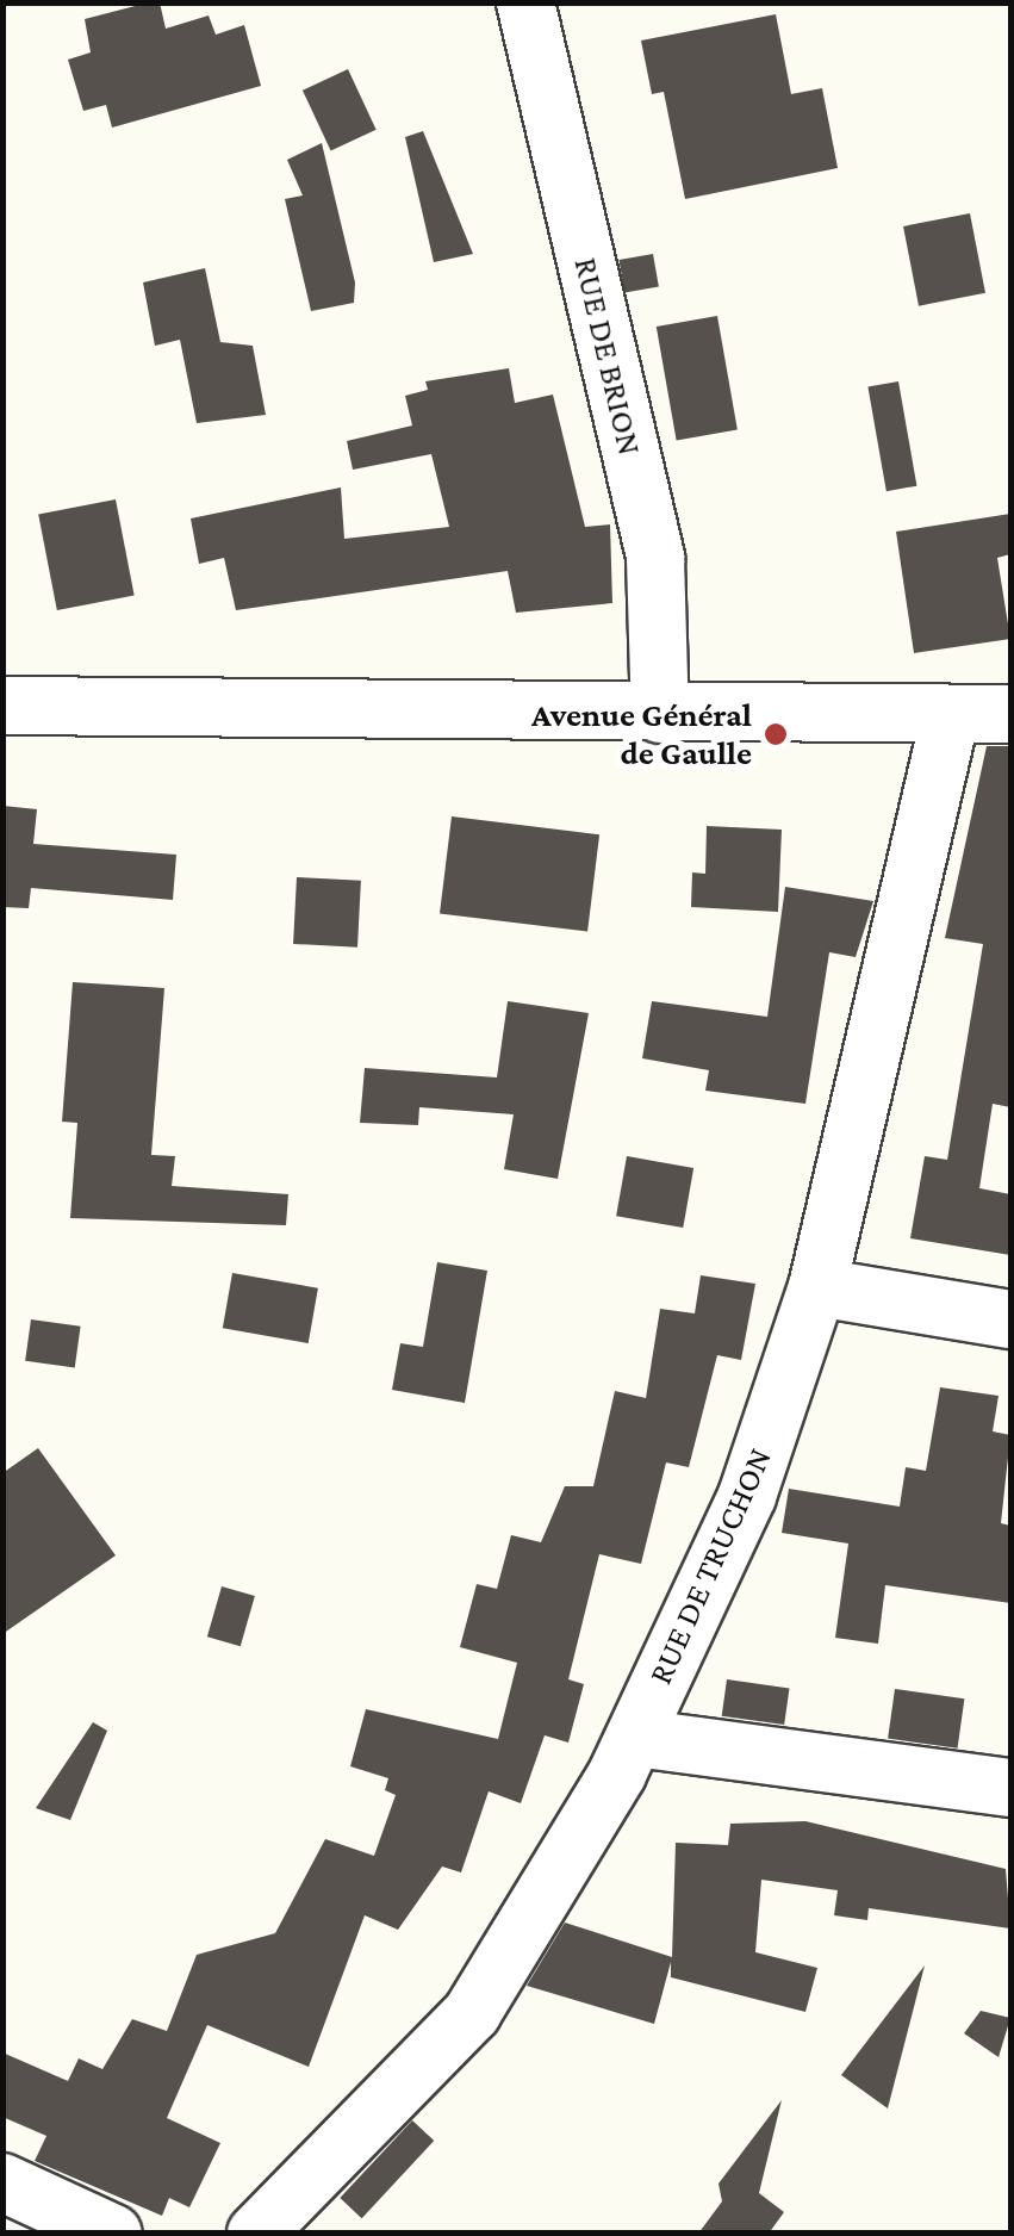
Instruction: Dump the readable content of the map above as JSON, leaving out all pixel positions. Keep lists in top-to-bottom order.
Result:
{
  "streets": {
    "street": ["RUE DE BRION", "RUE DE TRUCHON"]
  },
  "places": ["Avenue Général de Gaulle"]
}
